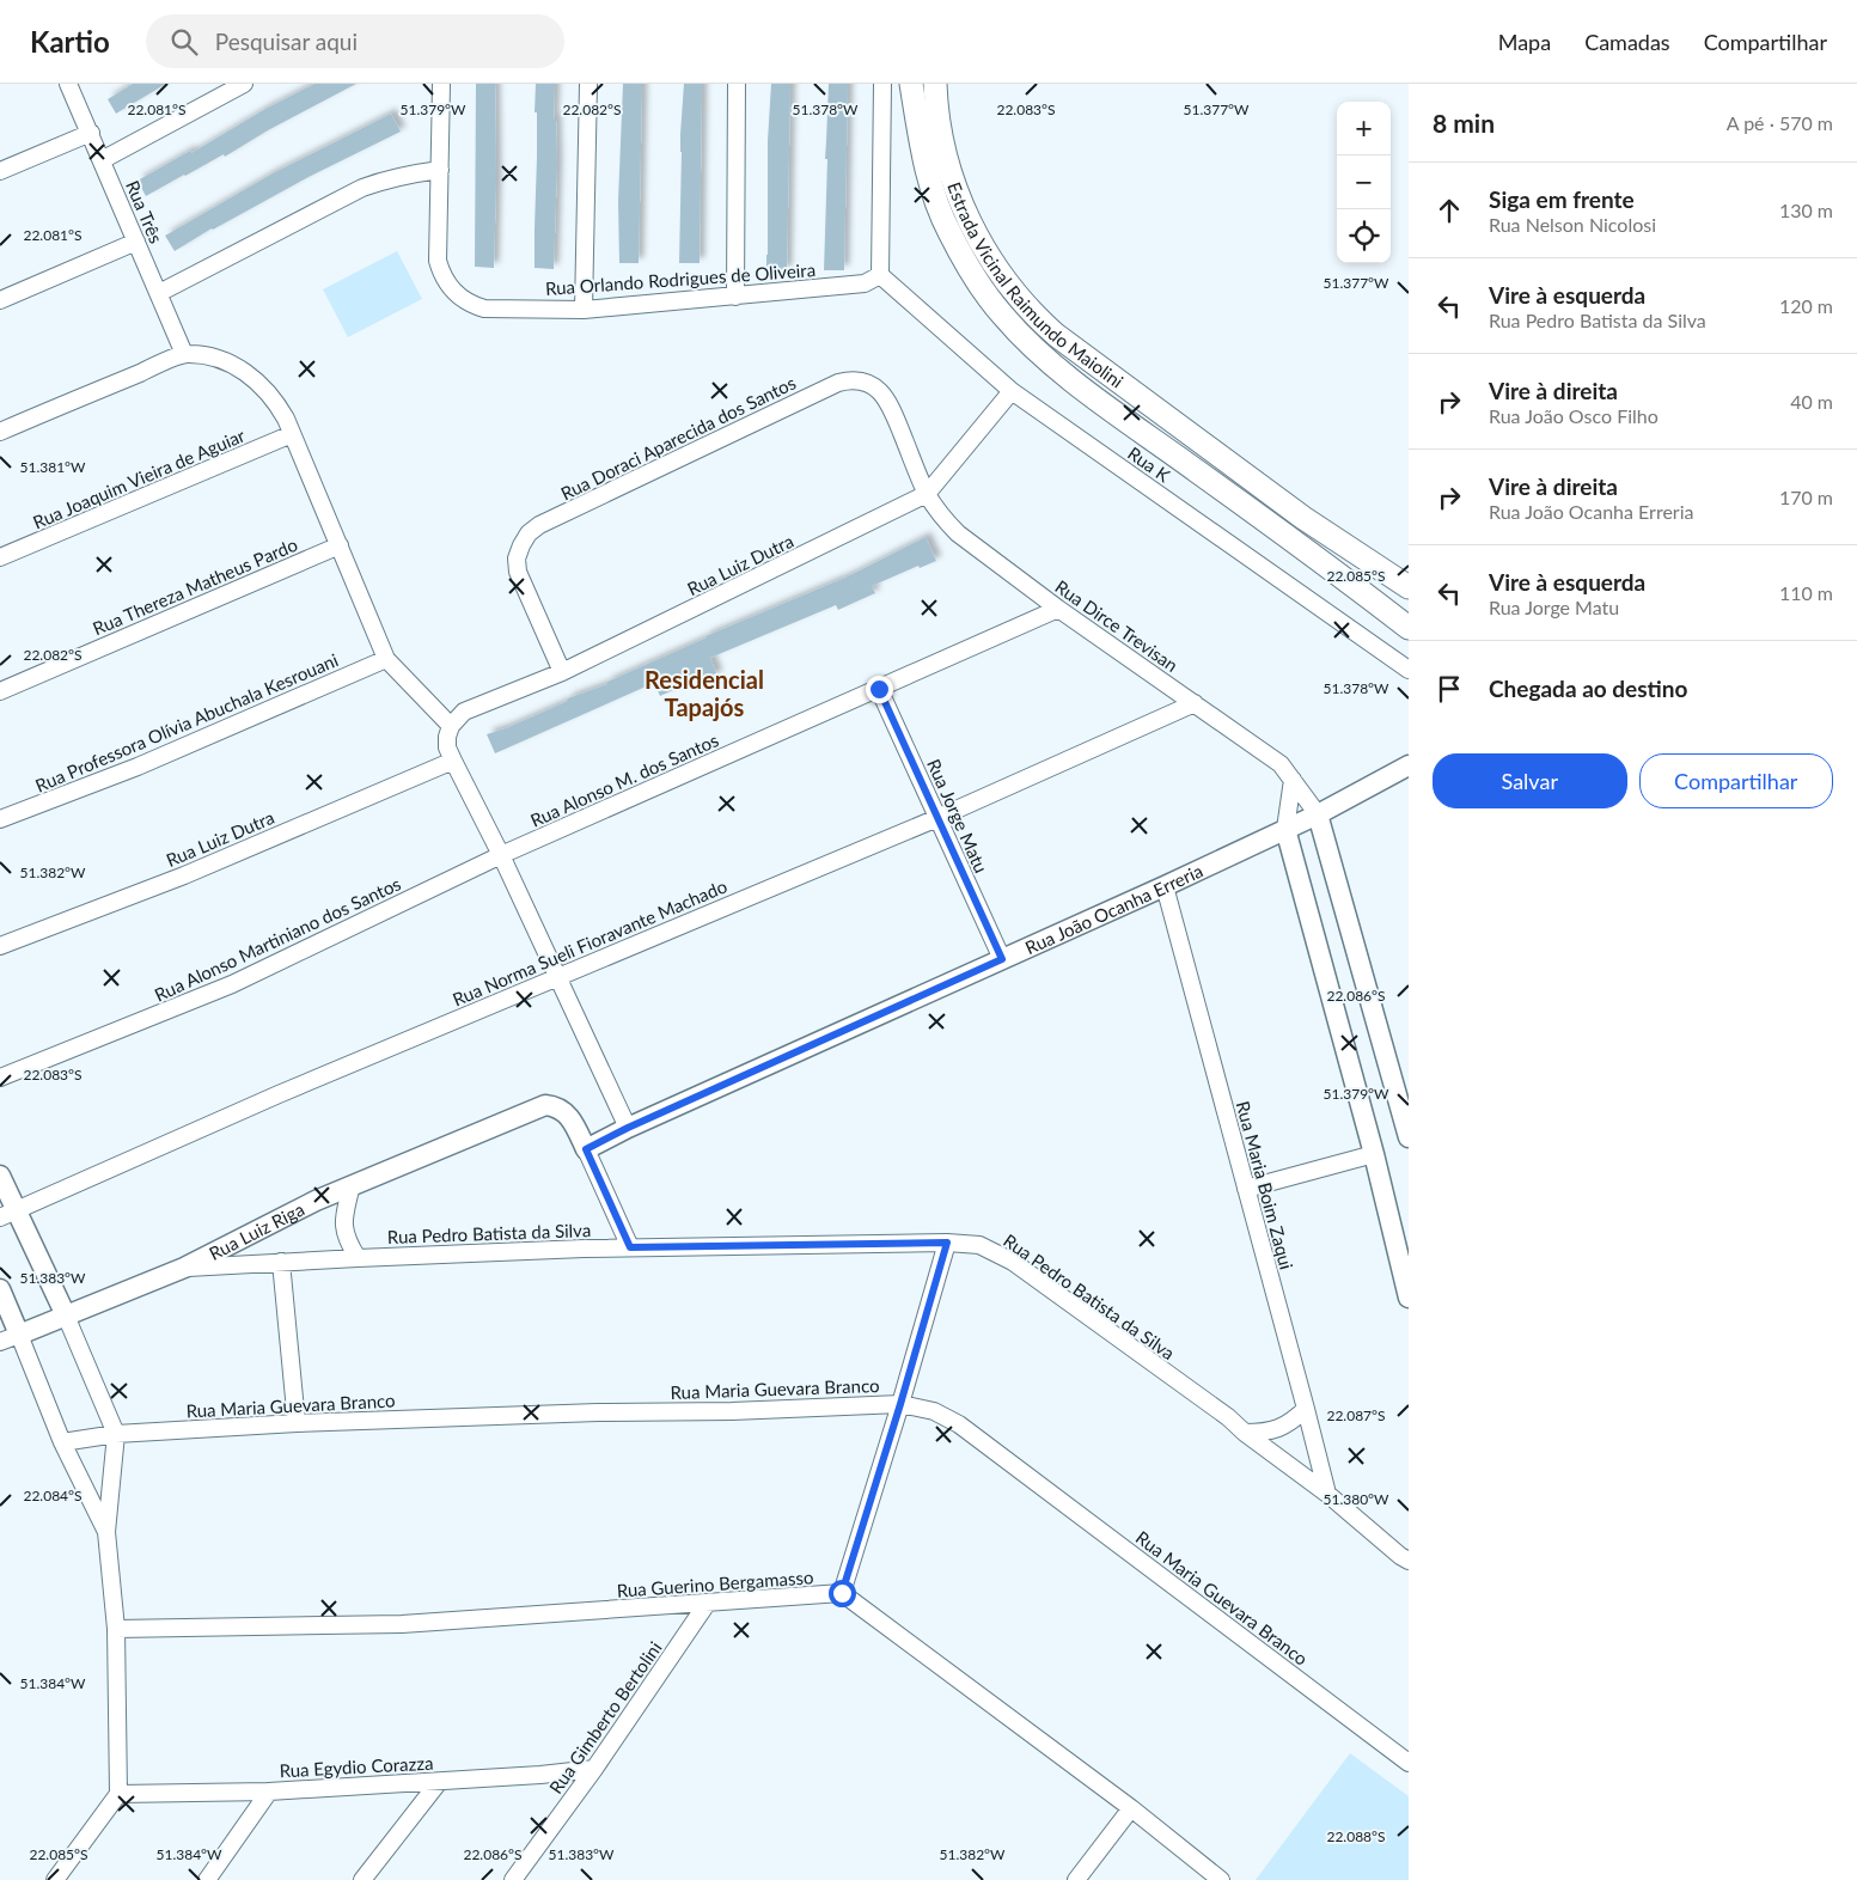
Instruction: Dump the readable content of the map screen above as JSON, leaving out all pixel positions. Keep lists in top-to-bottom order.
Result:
{
  "streets": {
    "main road": ["Estrada Vicinal Raimundo Maiolini"],
    "street": [
      "Rua Três",
      "Rua Orlando Rodrigues de Oliveira",
      "Rua Doraci Aparecida dos Santos",
      "Rua K",
      "Rua Joaquim Vieira de Aguiar",
      "Rua Luiz Dutra",
      "Rua Thereza Matheus Pardo",
      "Rua Dirce Trevisan",
      "Rua Professora Olívia Abuchala Kesrouani",
      "Rua Alonso M. dos Santos",
      "Rua Jorge Matu",
      "Rua João Ocanha Erreria",
      "Rua Alonso Martiniano dos Santos",
      "Rua Norma Sueli Fioravante Machado",
      "Rua Maria Boim Zaqui",
      "Rua Luiz Riga",
      "Rua Pedro Batista da Silva",
      "Rua Maria Guevara Branco",
      "Rua Guerino Bergamasso",
      "Rua Gimberto Bertolini",
      "Rua Egydio Corazza"
    ]
  },
  "crossings": [
    ["Rua Orlando Rodrigues de Oliveira", "Rua K"],
    ["Rua Doraci Aparecida dos Santos", "Rua Luiz Dutra"],
    ["Rua Doraci Aparecida dos Santos", "Rua Dirce Trevisan"],
    ["Rua K", "Rua Luiz Dutra"],
    ["Rua Luiz Dutra", "Rua Dirce Trevisan"],
    ["Rua Dirce Trevisan", "Rua Alonso M. dos Santos"],
    ["Rua Dirce Trevisan", "Rua João Ocanha Erreria"],
    ["Rua Dirce Trevisan", "Rua Norma Sueli Fioravante Machado"],
    ["Rua Alonso M. dos Santos", "Rua Jorge Matu"],
    ["Rua Alonso M. dos Santos", "Rua Alonso Martiniano dos Santos"],
    ["Rua Jorge Matu", "Rua João Ocanha Erreria"],
    ["Rua Jorge Matu", "Rua Norma Sueli Fioravante Machado"],
    ["Rua João Ocanha Erreria", "Rua Maria Boim Zaqui"],
    ["Rua João Ocanha Erreria", "Rua Luiz Riga"],
    ["Rua Maria Boim Zaqui", "Rua Pedro Batista da Silva"],
    ["Rua Luiz Riga", "Rua Pedro Batista da Silva"],
    ["Rua Guerino Bergamasso", "Rua Gimberto Bertolini"],
    ["Rua Gimberto Bertolini", "Rua Egydio Corazza"]
  ],
  "districts": ["Residencial Tapajós"],
  "page": {
    "header": "Kartio",
    "search": "Pesquisar aqui",
    "nav": ["Mapa", "Camadas", "Compartilhar"],
    "heading": ["8 min", "A pé · 570 m"],
    "map_buttons": ["+", "−"],
    "list": [
      ["Siga em frente", "Rua Nelson Nicolosi", "130 m"],
      ["Vire à esquerda", "Rua Pedro Batista da Silva", "120 m"],
      ["Vire à direita", "Rua João Osco Filho", "40 m"],
      ["Vire à direita", "Rua João Ocanha Erreria", "170 m"],
      ["Vire à esquerda", "Rua Jorge Matu", "110 m"],
      "Chegada ao destino"
    ],
    "buttons": ["Salvar", "Compartilhar"]
  },
  "coordinates": [
    "22.081°S",
    "22.082°S",
    "22.083°S",
    "51.377°W",
    "51.379°W",
    "51.378°W",
    "51.381°W",
    "22.085°S",
    "51.382°W",
    "22.086°S",
    "51.383°W",
    "22.087°S",
    "22.084°S",
    "51.380°W",
    "51.384°W",
    "22.088°S"
  ]
}
